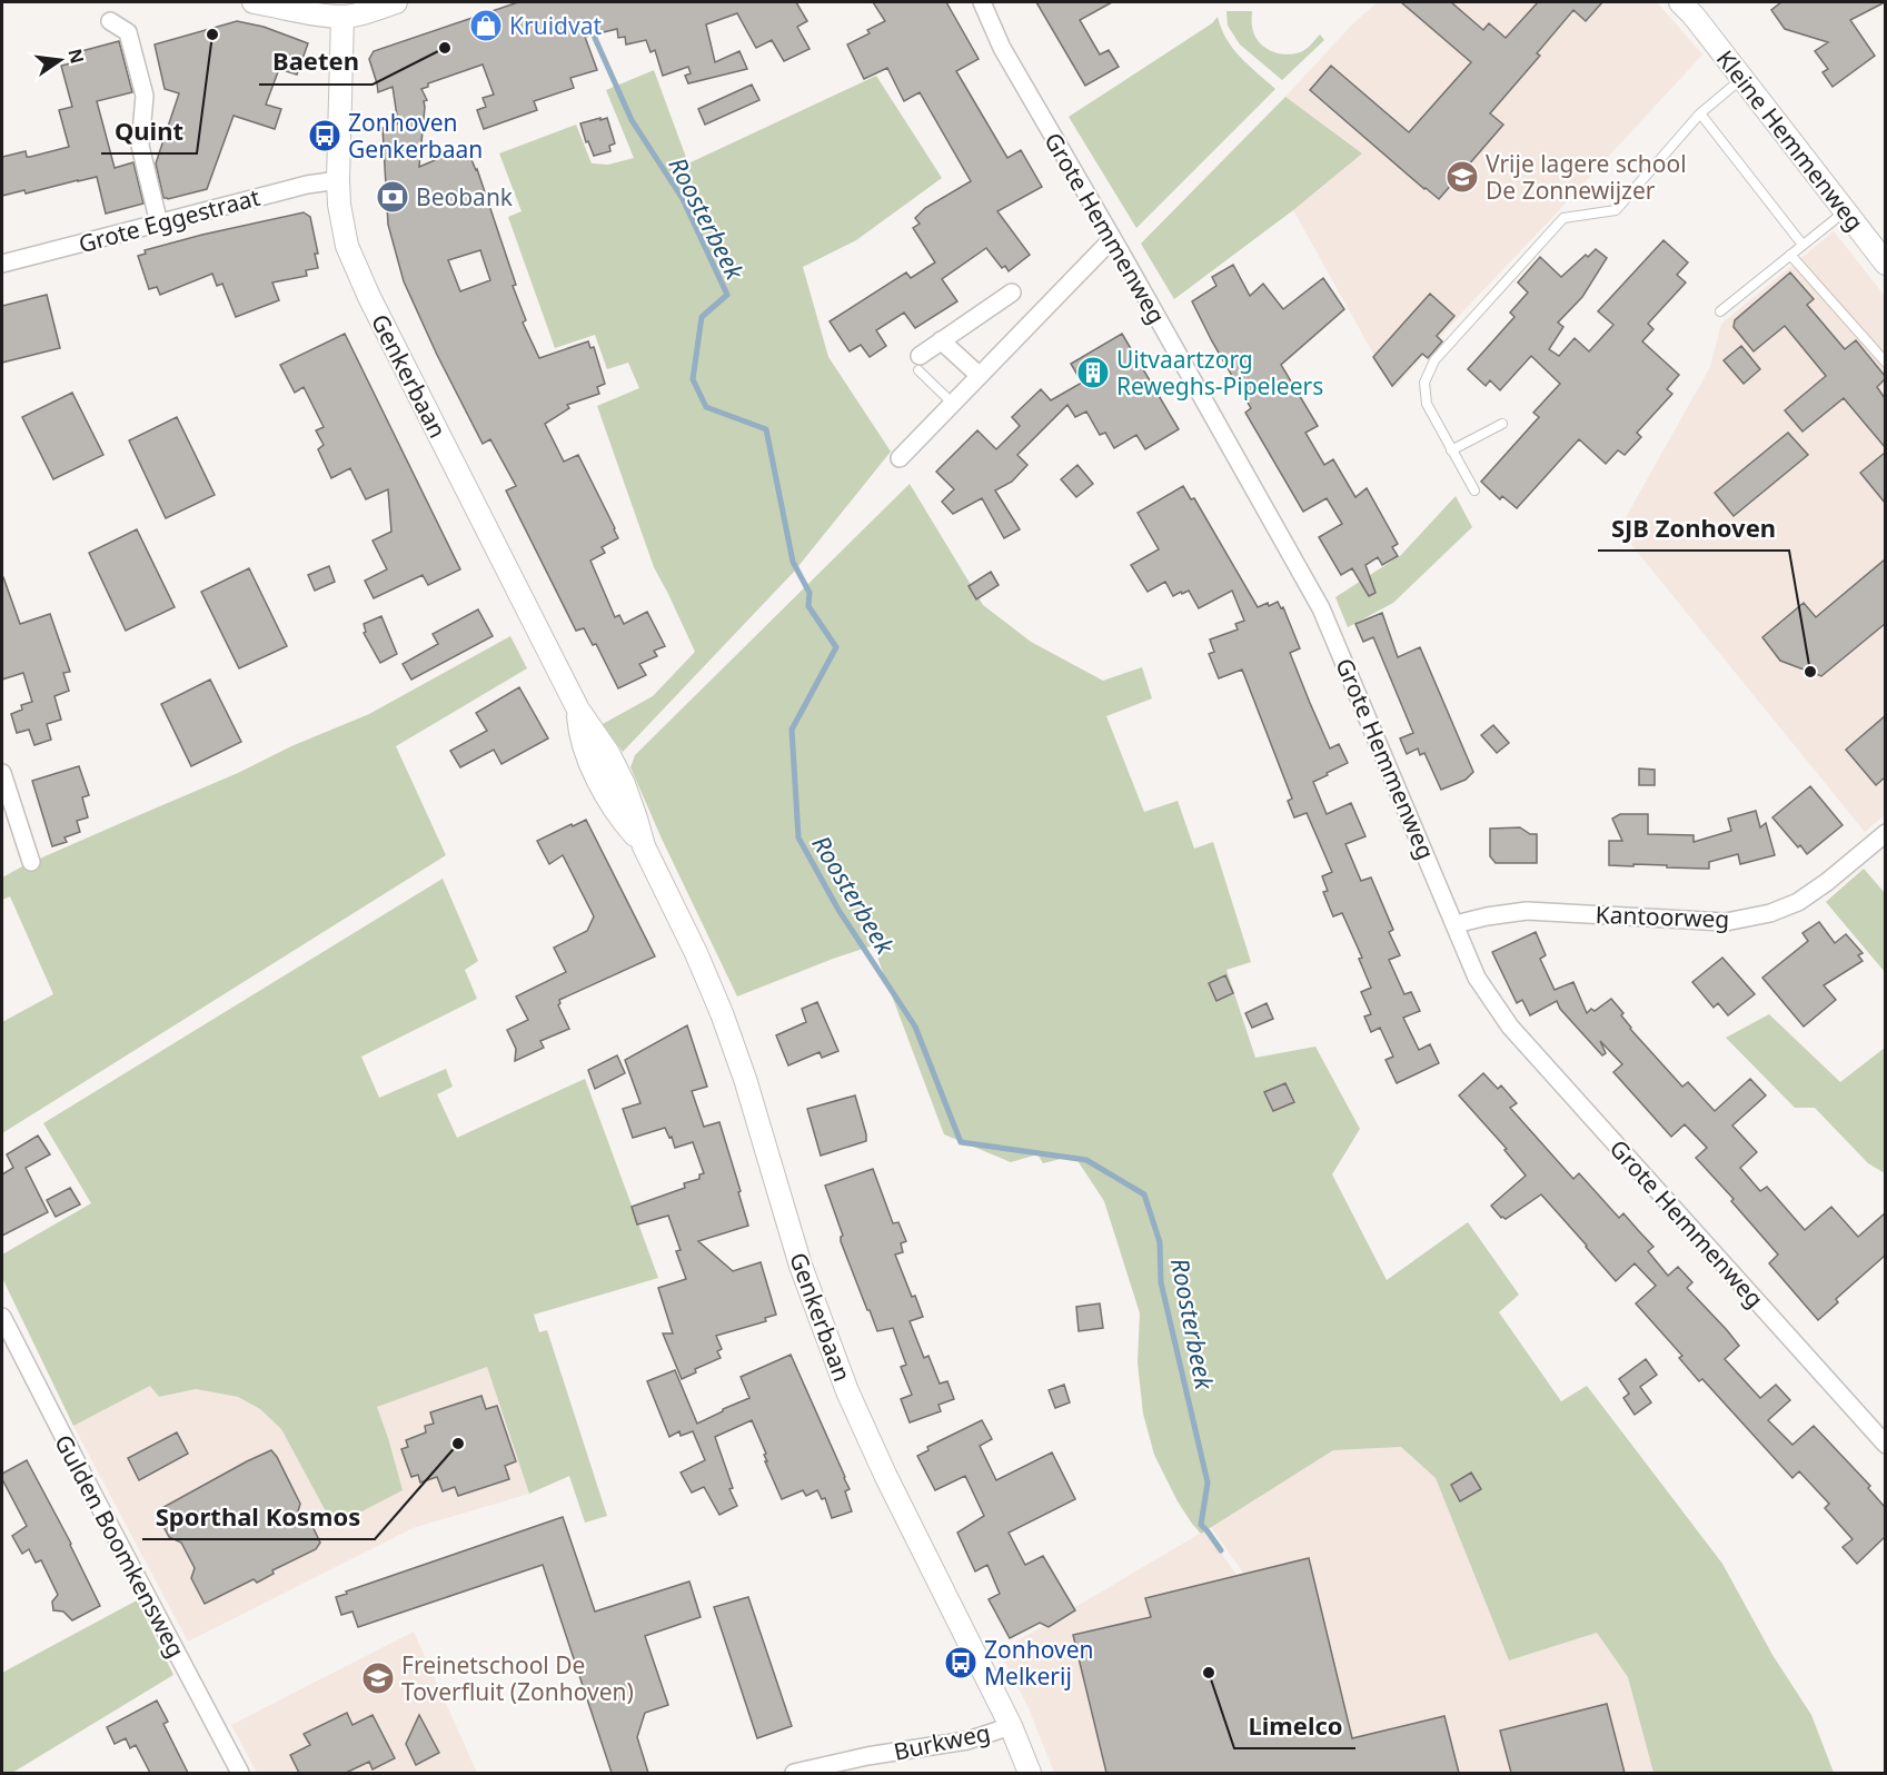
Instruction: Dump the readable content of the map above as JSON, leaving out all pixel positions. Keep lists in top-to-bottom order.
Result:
{
  "streets": {
    "street": [
      "Kleine Hemmenweg",
      "Grote Eggestraat",
      "Grote Hemmenweg",
      "Genkerbaan",
      "Kantoorweg",
      "Gulden Boomkensweg",
      "Burkweg"
    ]
  },
  "crossings": [
    ["Grote Eggestraat", "Genkerbaan"],
    ["Grote Hemmenweg", "Kantoorweg"],
    ["Genkerbaan", "Burkweg"]
  ],
  "water": ["Roosterbeek"],
  "places": {
    "shop": ["Kruidvat"],
    "other": [
      "Quint",
      "Baeten",
      "SJB Zonhoven",
      "Sporthal Kosmos",
      "Limelco"
    ],
    "bus stop": ["Zonhoven Genkerbaan", "Zonhoven Melkerij"],
    "school or university": ["Vrije lagere school De Zonnewijzer", "Freinetschool De Toverfluit (Zonhoven)"],
    "bank": ["Beobank"],
    "building": ["Uitvaartzorg Reweghs-Pipeleers"]
  },
  "north": "right"
}
